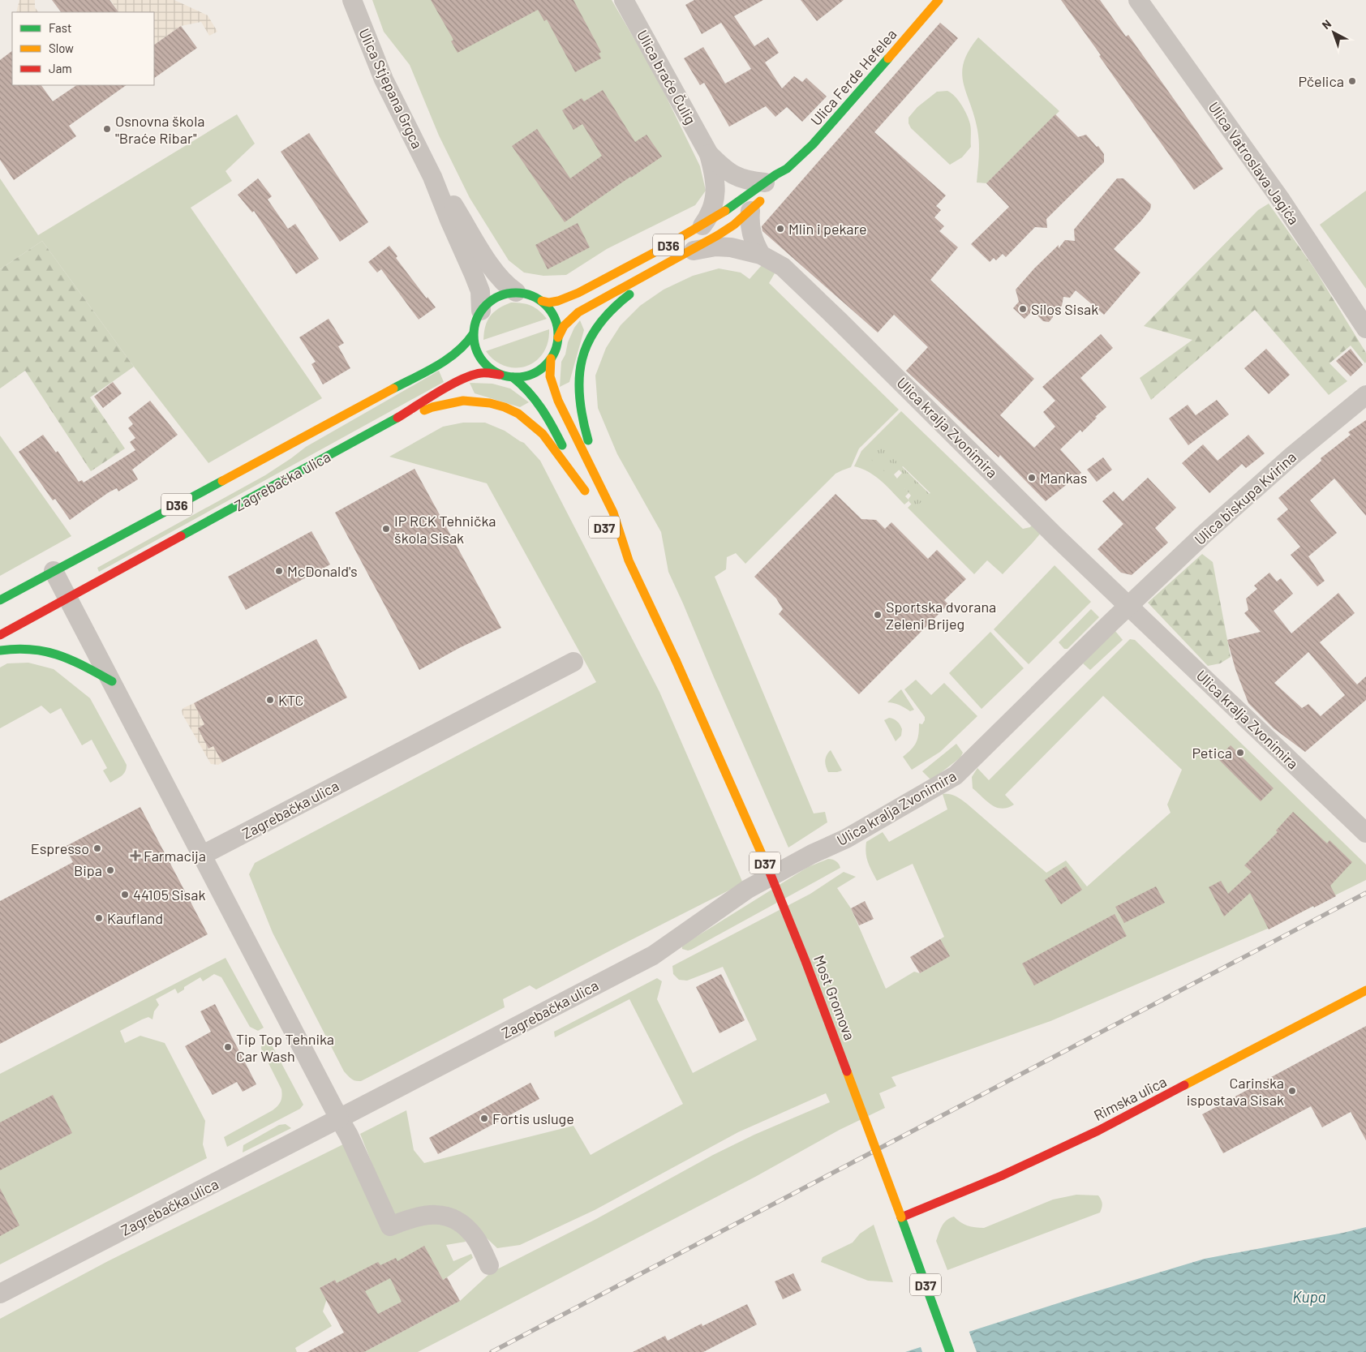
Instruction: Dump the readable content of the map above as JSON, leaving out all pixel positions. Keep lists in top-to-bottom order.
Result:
{
  "streets": {
    "main road": [
      "Ulica Ferde Hefelea",
      "D36",
      "Zagrebačka ulica",
      "D37",
      "Most Gromova",
      "Rimska ulica"
    ],
    "street": [
      "Ulica braće Čulig",
      "Ulica Stjepana Grgca",
      "Ulica Vatroslava Jagića",
      "Ulica kralja Zvonimira",
      "Ulica biskupa Kvirina"
    ]
  },
  "crossings": [
    ["Ulica braće Čulig", "Ulica Ferde Hefelea"],
    ["Ulica braće Čulig", "D36"],
    ["Ulica Ferde Hefelea", "D36"],
    ["Ulica Stjepana Grgca", "D36"],
    ["Ulica Stjepana Grgca", "Zagrebačka ulica"],
    ["D36", "Ulica kralja Zvonimira"],
    ["D36", "Zagrebačka ulica"],
    ["Ulica kralja Zvonimira", "Zagrebačka ulica"],
    ["Ulica kralja Zvonimira", "Ulica biskupa Kvirina"],
    ["D37", "Most Gromova"],
    ["Most Gromova", "Rimska ulica"]
  ],
  "water": ["Kupa"],
  "places": {
    "other": [
      "Pčelica",
      "Osnovna škola ''Braće Ribar''",
      "Mlin i pekare",
      "Silos Sisak",
      "Mankas",
      "IP RCK Tehnička škola Sisak",
      "McDonald's",
      "Sportska dvorana Zeleni Brijeg",
      "KTC",
      "Petica",
      "Espresso",
      "Bipa",
      "44105 Sisak",
      "Kaufland",
      "Tip Top Tehnika Car Wash",
      "Carinska ispostava Sisak",
      "Fortis usluge"
    ],
    "health": ["Farmacija"]
  },
  "legend": ["Fast", "Slow", "Jam"],
  "north": "top left"
}
